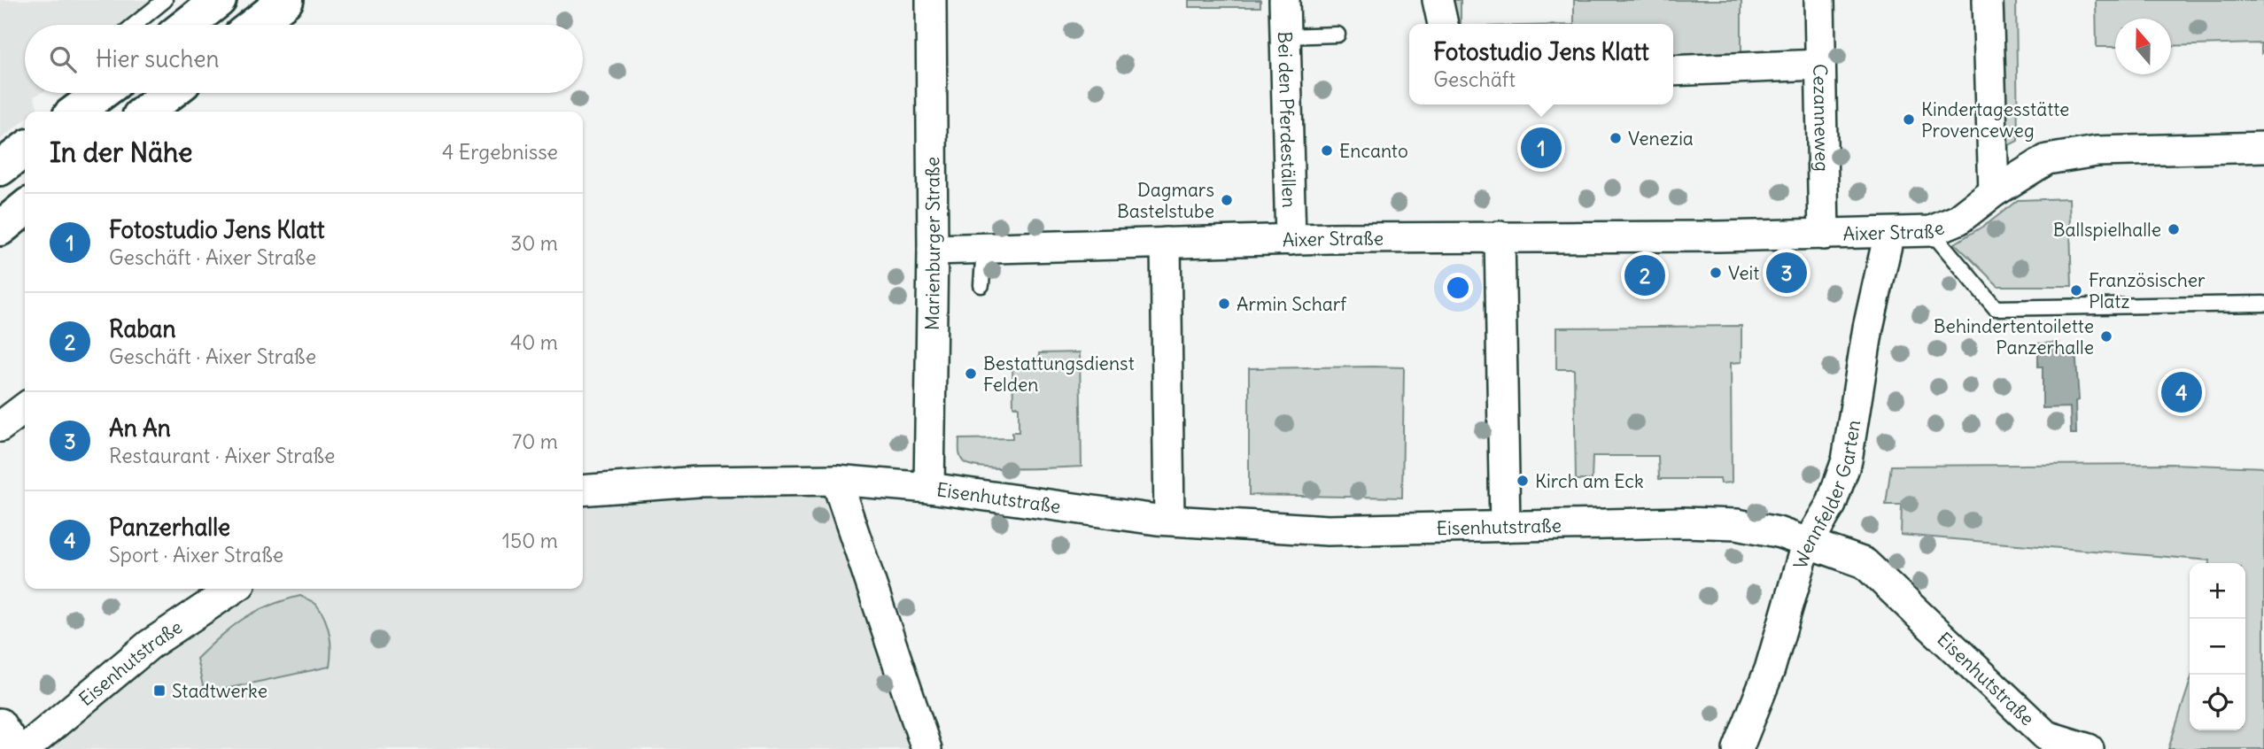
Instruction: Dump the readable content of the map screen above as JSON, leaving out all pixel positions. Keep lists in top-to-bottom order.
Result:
{
  "streets": {
    "street": [
      "Cezanneweg",
      "Bei den Pferdeställen",
      "Aixer Straße",
      "Marienburger Straße",
      "Wennfelder Garten",
      "Eisenhutstraße"
    ]
  },
  "crossings": [
    ["Cezanneweg", "Aixer Straße"],
    ["Bei den Pferdeställen", "Aixer Straße"],
    ["Aixer Straße", "Marienburger Straße"],
    ["Aixer Straße", "Wennfelder Garten"],
    ["Marienburger Straße", "Eisenhutstraße"],
    ["Wennfelder Garten", "Eisenhutstraße"]
  ],
  "places": {
    "other": [
      "Kindertagesstätte Provenceweg",
      "Venezia",
      "Encanto",
      "Dagmars Bastelstube",
      "Ballspielhalle",
      "Veit",
      "Französischer Platz",
      "Armin Scharf",
      "Behindertentoilette Panzerhalle",
      "Bestattungsdienst Felden",
      "Kirch am Eck"
    ],
    "transit": ["Stadtwerke"]
  },
  "north": "top",
  "page": {
    "popup": ["Fotostudio Jens Klatt", "Geschäft"],
    "search": "Hier suchen",
    "heading": ["In der Nähe", "4 Ergebnisse"],
    "pins": [
      "1",
      "3",
      "2",
      "4"
    ],
    "list": [
      {
        "mark": "1",
        "name": "Fotostudio Jens Klatt",
        "note": "Geschäft · Aixer Straße",
        "value": "30 m"
      },
      {
        "mark": "2",
        "name": "Raban",
        "note": "Geschäft · Aixer Straße",
        "value": "40 m"
      },
      {
        "mark": "3",
        "name": "An An",
        "note": "Restaurant · Aixer Straße",
        "value": "70 m"
      },
      {
        "mark": "4",
        "name": "Panzerhalle",
        "note": "Sport · Aixer Straße",
        "value": "150 m"
      }
    ],
    "map_buttons": ["+", "−"]
  }
}
